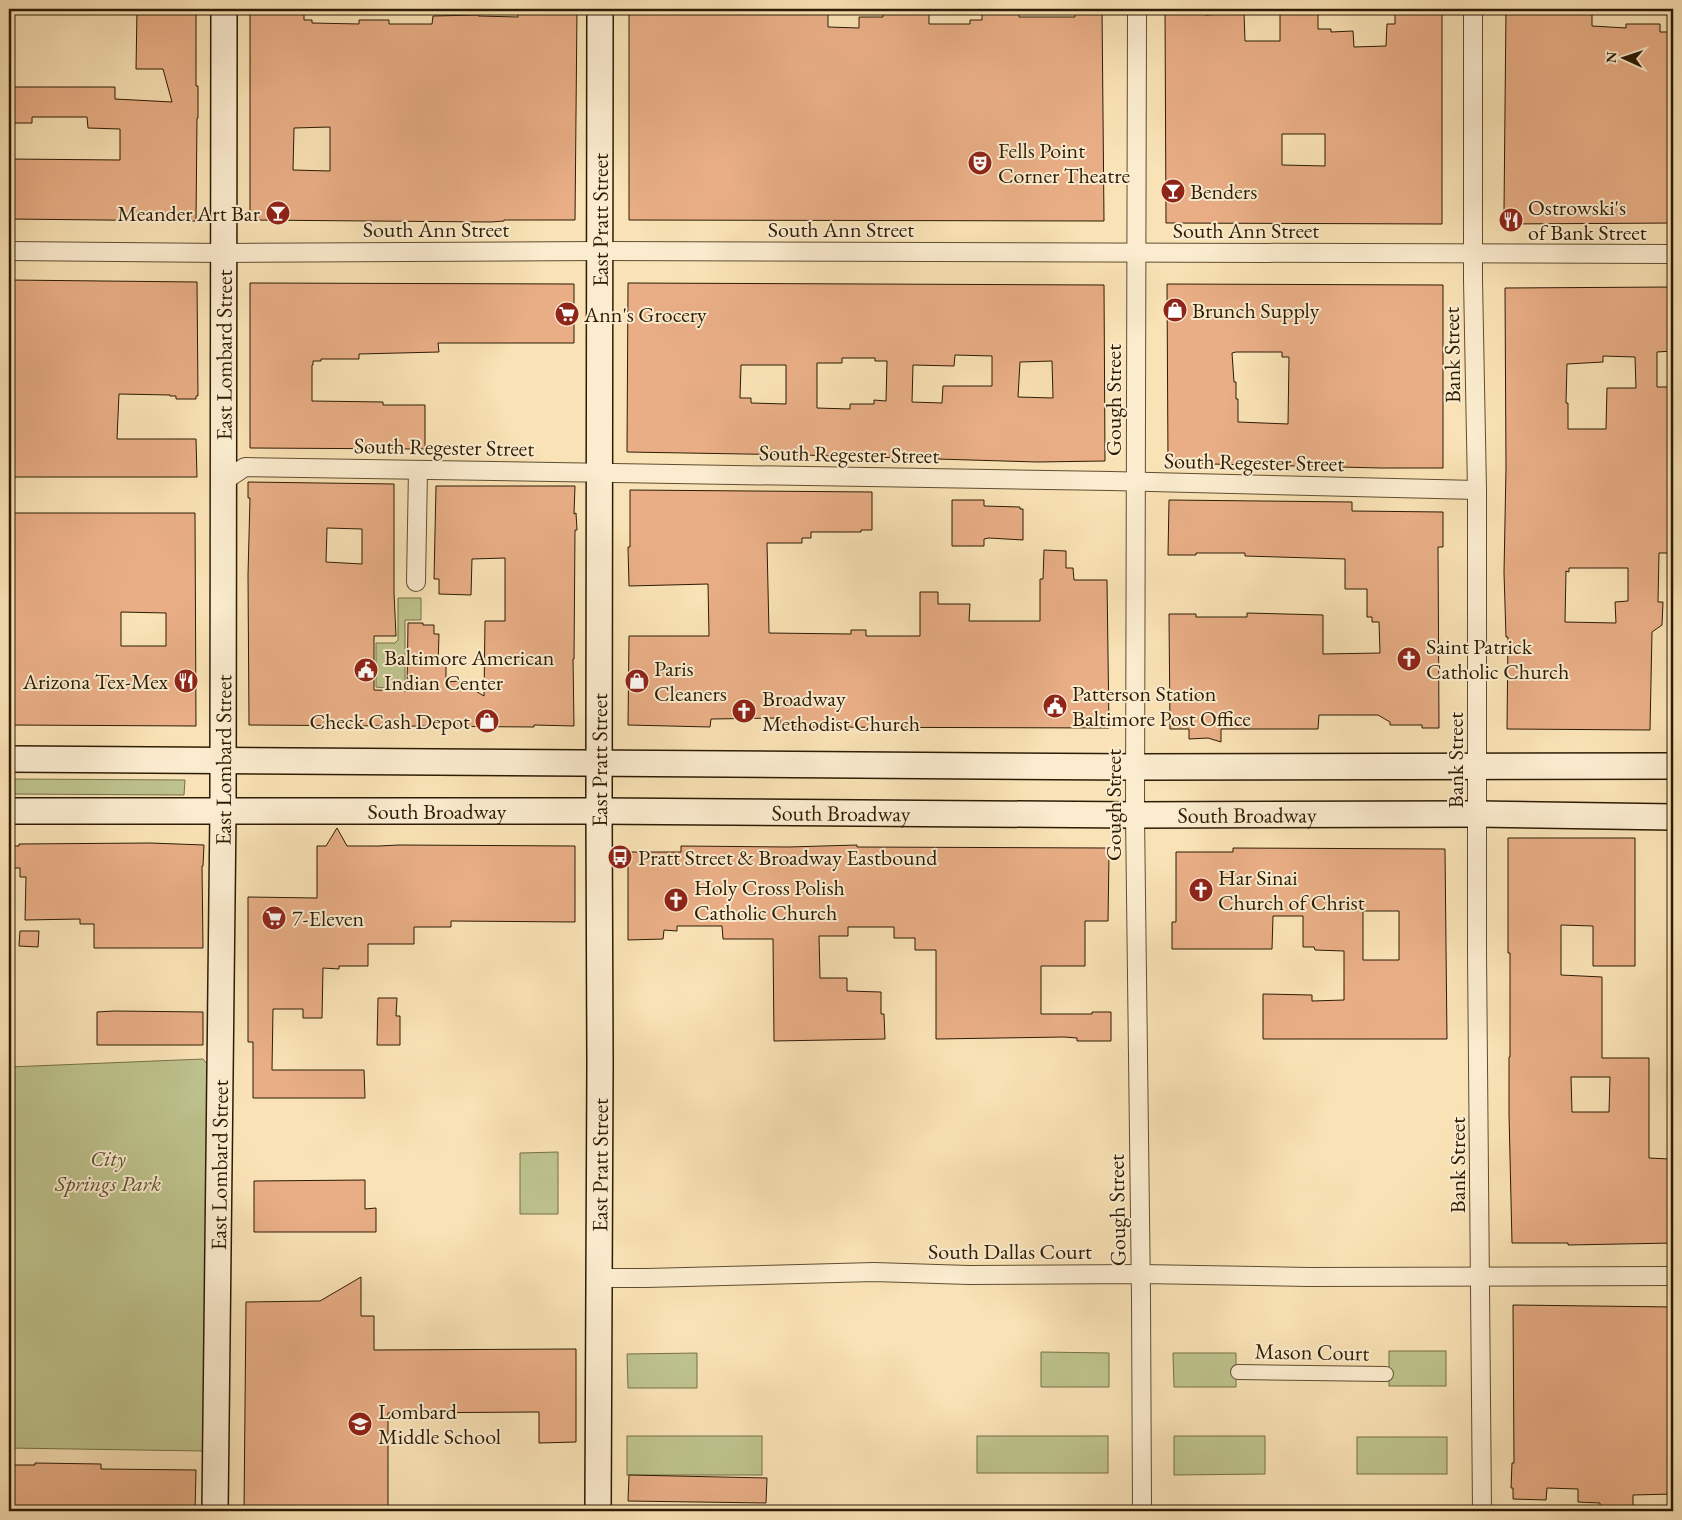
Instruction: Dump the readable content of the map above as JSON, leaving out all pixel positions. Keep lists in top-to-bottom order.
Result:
{
  "streets": {
    "main road": ["East Pratt Street", "East Lombard Street", "South Broadway"],
    "street": [
      "South Ann Street",
      "Bank Street",
      "Gough Street",
      "South Regester Street",
      "South Dallas Court",
      "Mason Court"
    ]
  },
  "crossings": [
    ["East Pratt Street", "South Ann Street"],
    ["East Pratt Street", "South Regester Street"],
    ["East Pratt Street", "South Broadway"],
    ["East Pratt Street", "South Dallas Court"],
    ["South Ann Street", "East Lombard Street"],
    ["South Ann Street", "Bank Street"],
    ["South Ann Street", "Gough Street"],
    ["East Lombard Street", "South Regester Street"],
    ["East Lombard Street", "South Broadway"],
    ["Bank Street", "South Regester Street"],
    ["Bank Street", "South Broadway"],
    ["Bank Street", "South Dallas Court"],
    ["Gough Street", "South Regester Street"],
    ["Gough Street", "South Broadway"],
    ["Gough Street", "South Dallas Court"]
  ],
  "parks": ["City Springs Park"],
  "places": {
    "theatre": ["Fells Point Corner Theatre"],
    "bar": ["Benders", "Meander Art Bar"],
    "restaurant": ["Ostrowski's of Bank Street", "Arizona Tex-Mex"],
    "shop": ["Brunch Supply", "Paris Cleaners", "Check Cash Depot"],
    "supermarket": ["Ann's Grocery", "7-Eleven"],
    "church": [
      "Saint Patrick Catholic Church",
      "Broadway Methodist Church",
      "Har Sinai Church of Christ",
      "Holy Cross Polish Catholic Church"
    ],
    "public building": ["Baltimore American Indian Center", "Patterson Station Baltimore Post Office"],
    "bus stop": ["Pratt Street & Broadway Eastbound"],
    "school or university": ["Lombard Middle School"]
  },
  "north": "left"
}
